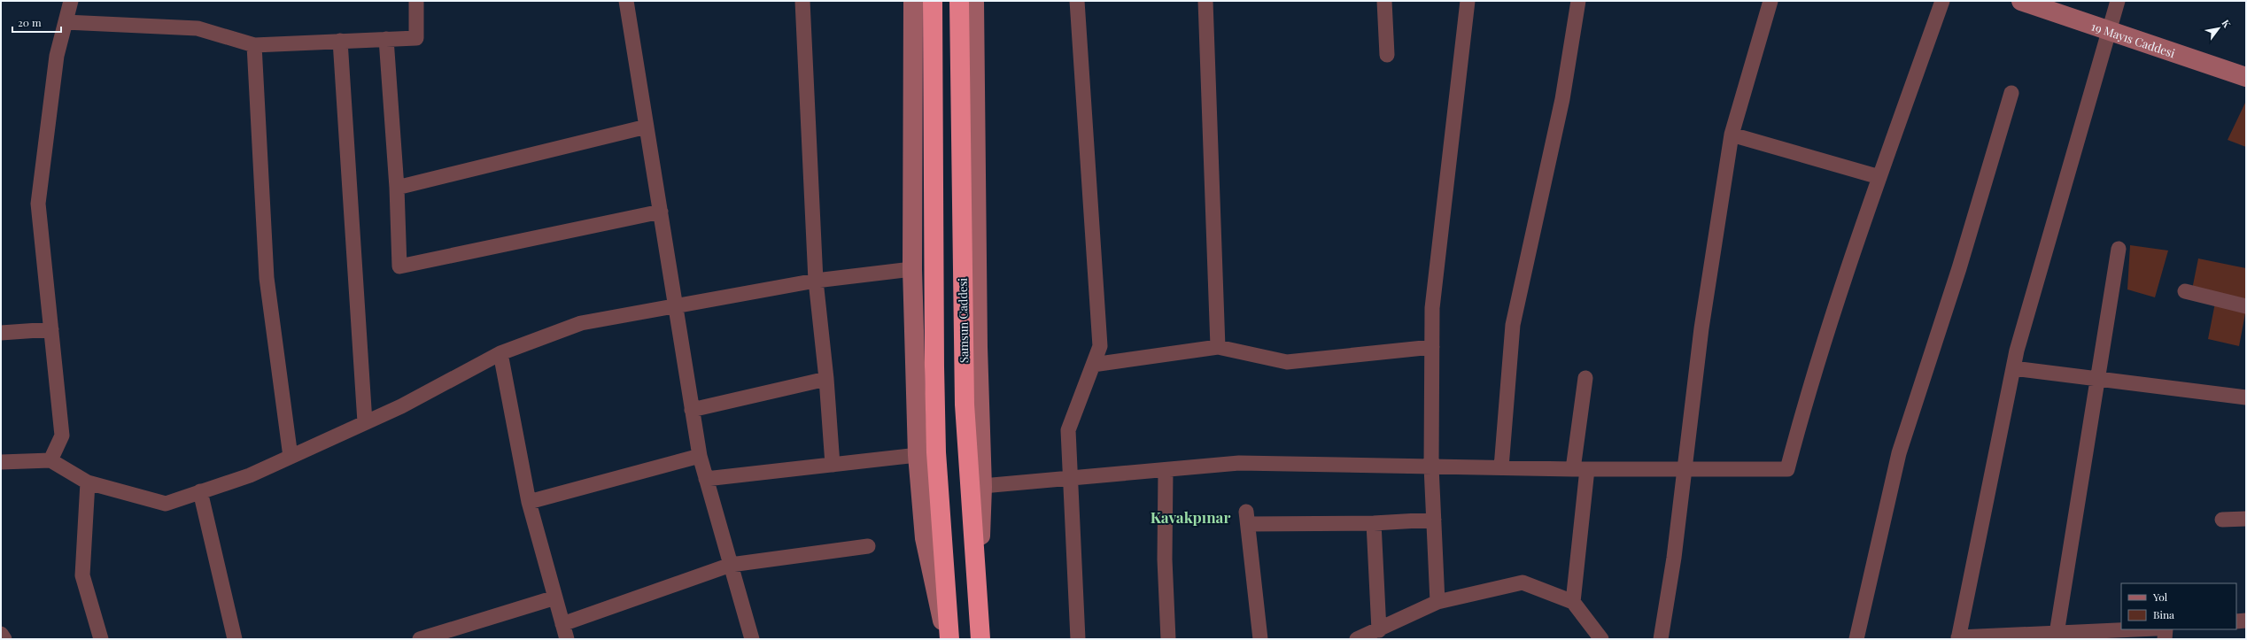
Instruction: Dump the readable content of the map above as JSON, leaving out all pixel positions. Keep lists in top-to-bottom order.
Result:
{
  "streets": {
    "highway": ["Samsun Caddesi"],
    "street": ["19 Mayıs Caddesi"]
  },
  "districts": ["Kavakpınar"],
  "legend": ["Yol", "Bina"],
  "scale_bar": "20 m",
  "north": "top right"
}
